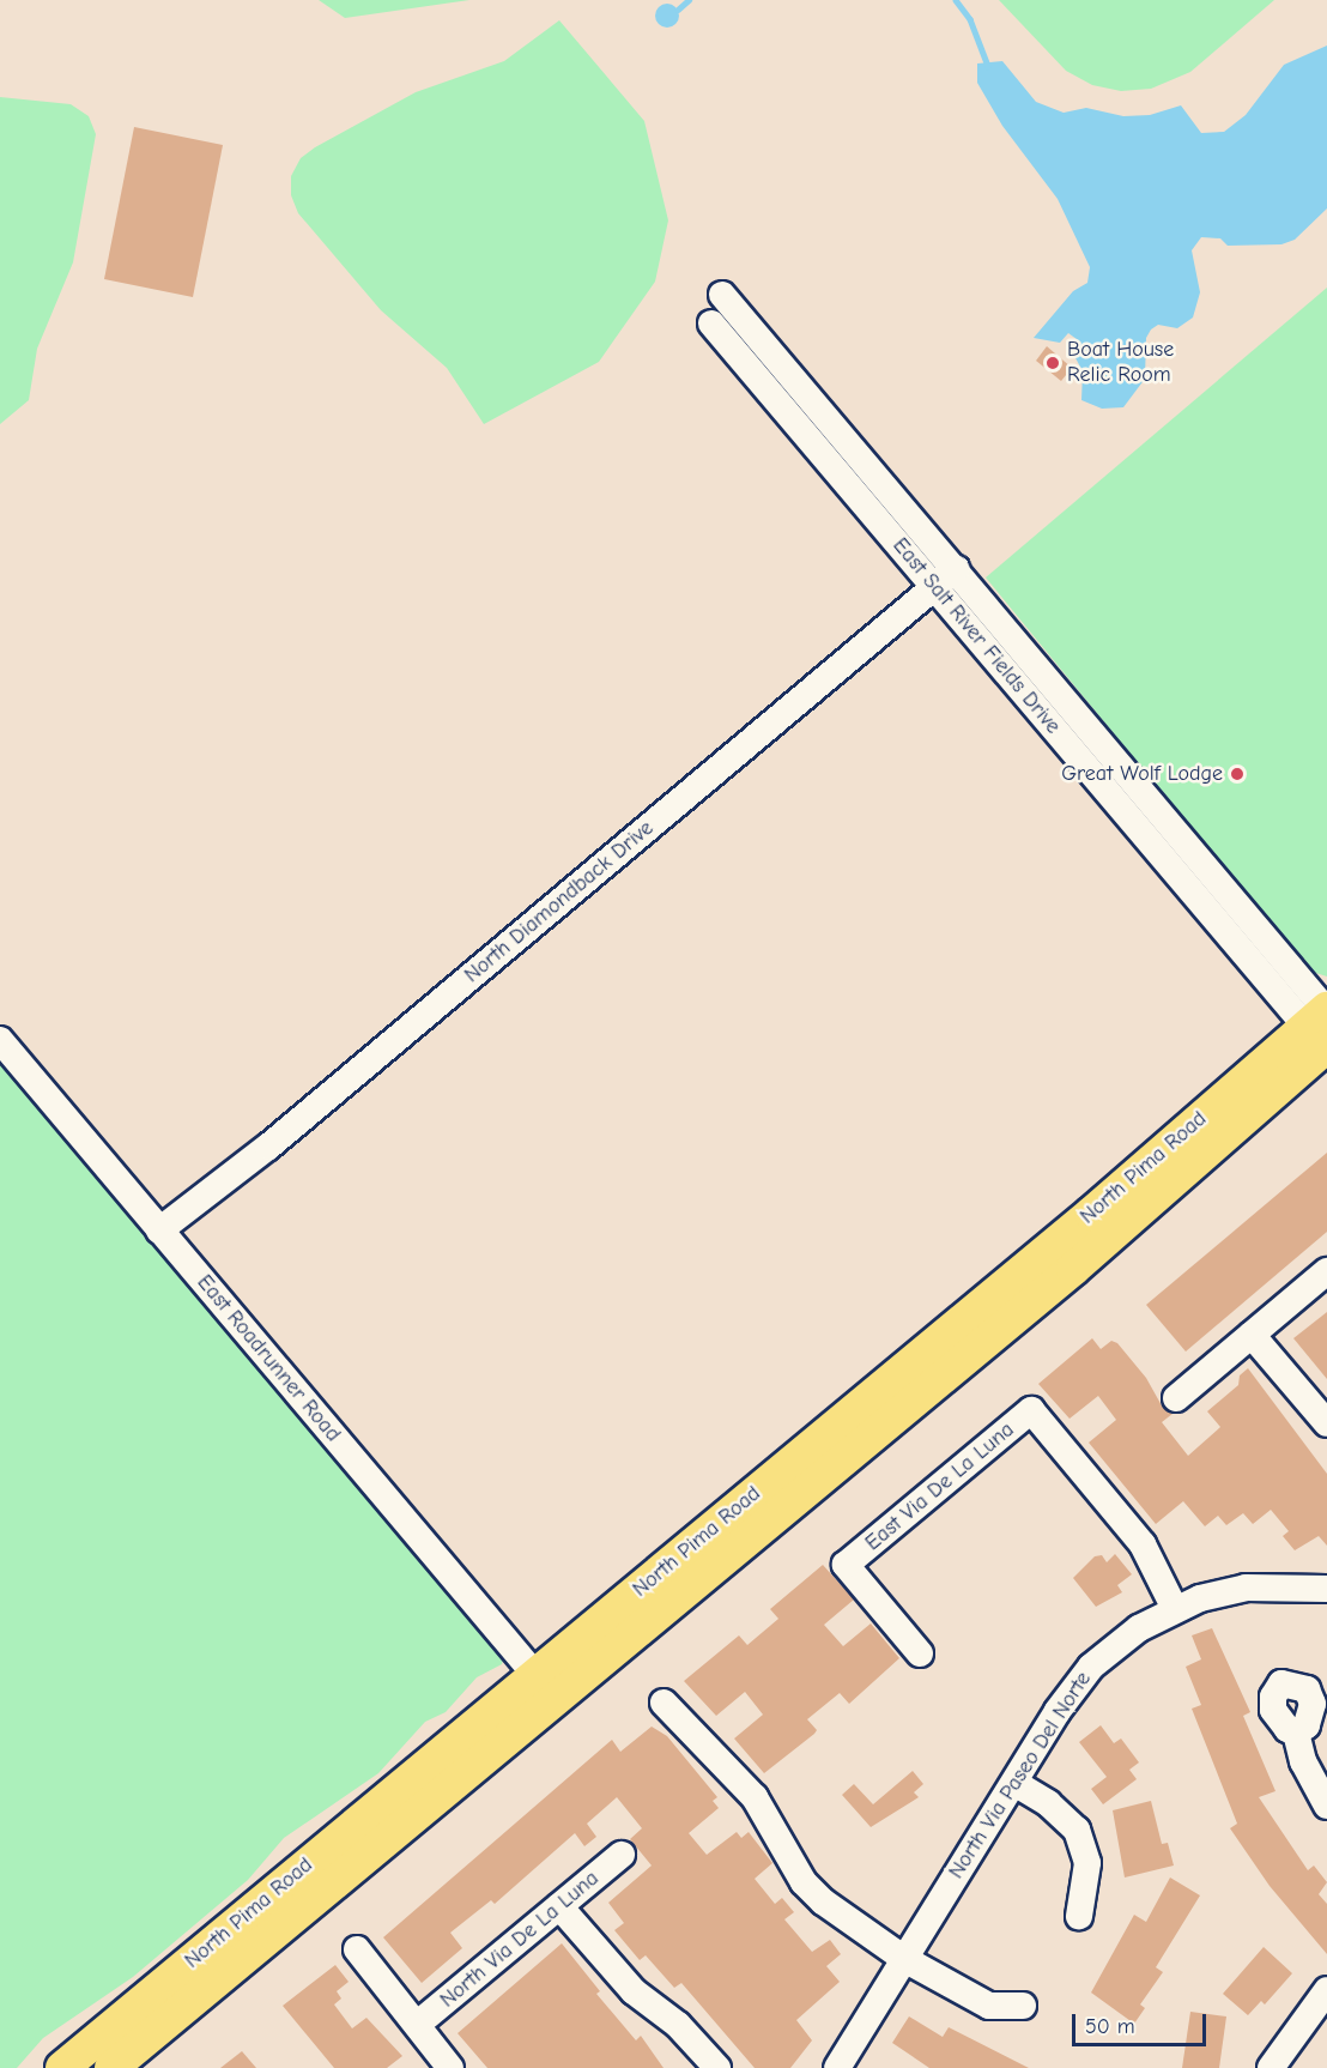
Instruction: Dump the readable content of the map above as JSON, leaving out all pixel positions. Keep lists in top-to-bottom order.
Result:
{
  "streets": {
    "main road": ["North Pima Road"],
    "street": [
      "East Salt River Fields Drive",
      "North Diamondback Drive",
      "East Roadrunner Road",
      "East Via De La Luna",
      "North Via Paseo Del Norte",
      "North Via De La Luna"
    ]
  },
  "crossings": [
    ["East Salt River Fields Drive", "North Diamondback Drive"],
    ["East Salt River Fields Drive", "North Pima Road"],
    ["North Diamondback Drive", "East Roadrunner Road"],
    ["North Pima Road", "East Roadrunner Road"],
    ["East Via De La Luna", "North Via Paseo Del Norte"]
  ],
  "places": ["Boat House Relic Room", "Great Wolf Lodge"],
  "scale_bar": "50 m"
}
